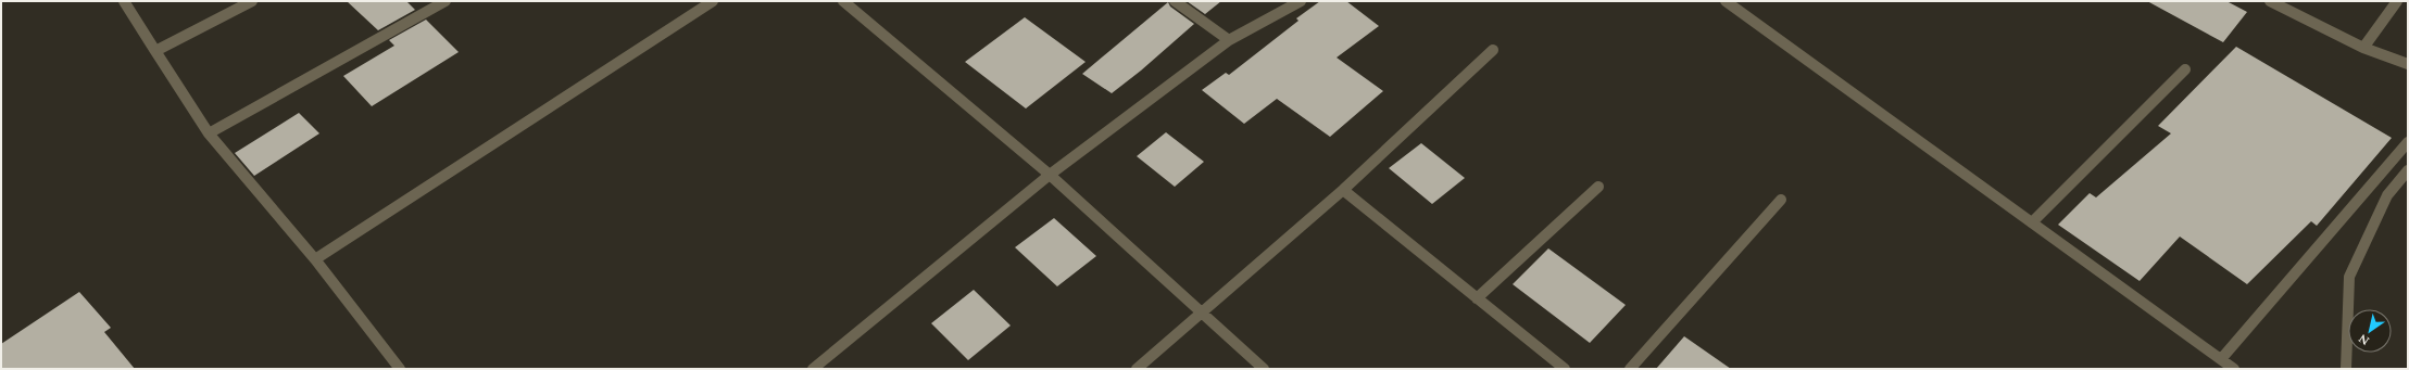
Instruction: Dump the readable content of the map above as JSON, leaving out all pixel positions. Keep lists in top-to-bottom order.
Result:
{
  "north": "bottom left"
}
